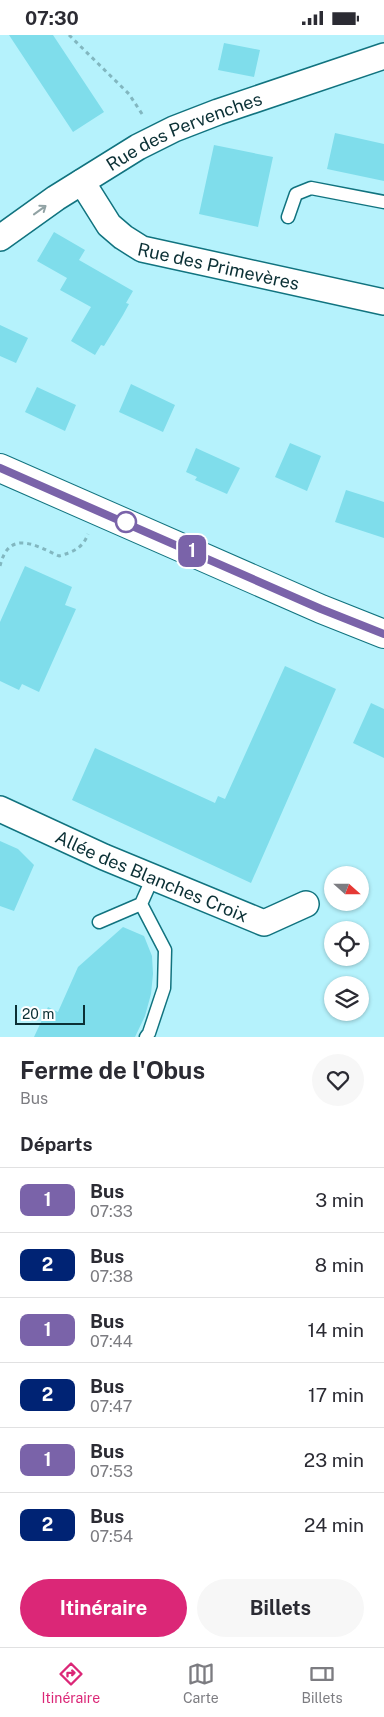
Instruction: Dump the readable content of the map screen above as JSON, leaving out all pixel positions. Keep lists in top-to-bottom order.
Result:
{
  "streets": {
    "street": ["Rue des Pervenches", "Rue des Primevères", "Allée des Blanches Croix"]
  },
  "crossings": [
    ["Rue des Pervenches", "Rue des Primevères"]
  ],
  "lines": ["bus line 1"],
  "scale_bar": "20 m",
  "north": "right",
  "page": {
    "status": "07:30",
    "on_map": "1",
    "scale": "20 m",
    "heading": [
      ["Ferme de l'Obus", "Bus"],
      "Départs"
    ],
    "list": [
      {
        "mark": "1",
        "name": "Bus",
        "note": "07:33",
        "value": "3 min"
      },
      {
        "mark": "2",
        "name": "Bus",
        "note": "07:38",
        "value": "8 min"
      },
      {
        "mark": "1",
        "name": "Bus",
        "note": "07:44",
        "value": "14 min"
      },
      {
        "mark": "2",
        "name": "Bus",
        "note": "07:47",
        "value": "17 min"
      },
      {
        "mark": "1",
        "name": "Bus",
        "note": "07:53",
        "value": "23 min"
      },
      {
        "mark": "2",
        "name": "Bus",
        "note": "07:54",
        "value": "24 min"
      }
    ],
    "buttons": ["Itinéraire", "Billets"],
    "tabs": ["Itinéraire", "Carte", "Billets"]
  }
}
